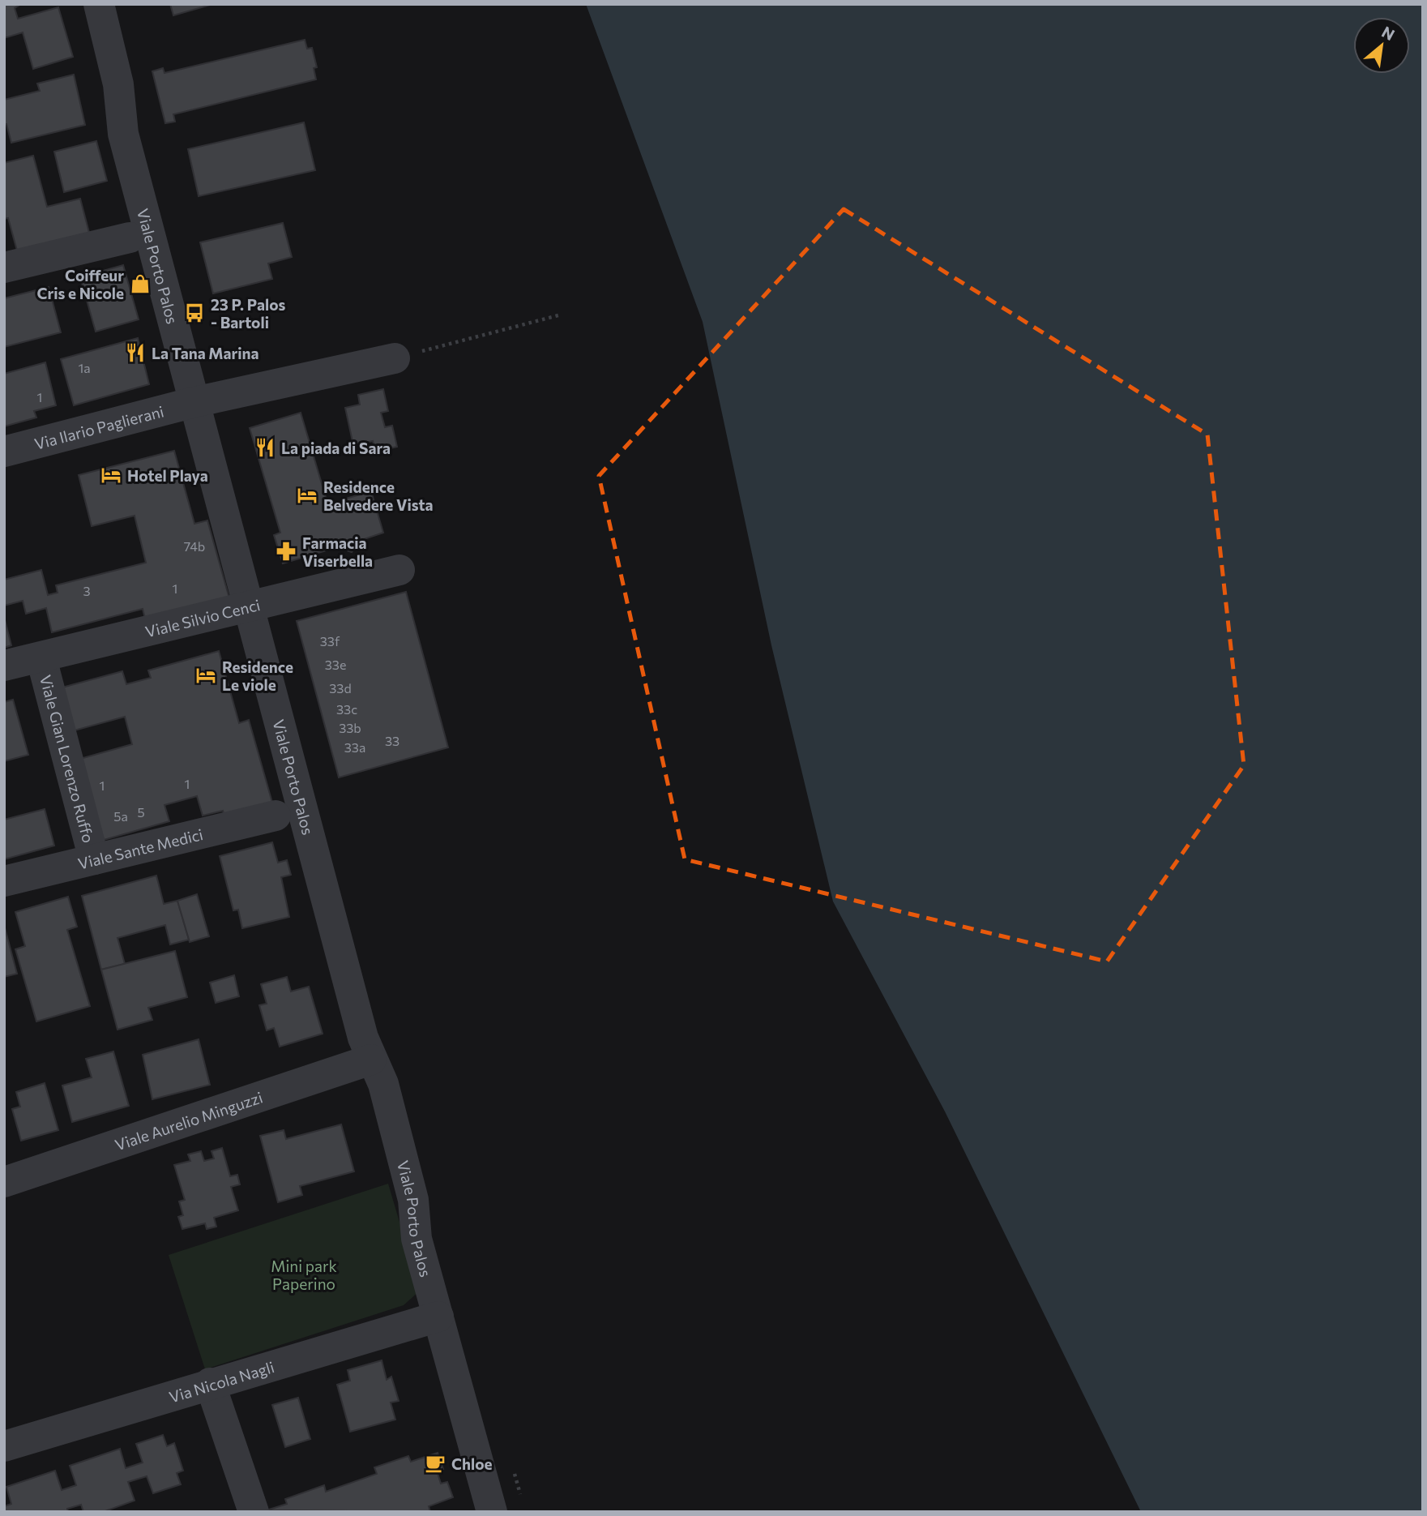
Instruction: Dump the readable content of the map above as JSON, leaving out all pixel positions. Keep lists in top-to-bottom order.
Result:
{
  "streets": {
    "street": [
      "Viale Porto Palos",
      "Via Ilario Paglierani",
      "Viale Silvio Cenci",
      "Viale Gian Lorenzo Ruffo",
      "Viale Sante Medici",
      "Viale Aurelio Minguzzi",
      "Via Nicola Nagli"
    ]
  },
  "crossings": [
    ["Viale Porto Palos", "Via Ilario Paglierani"],
    ["Viale Porto Palos", "Viale Silvio Cenci"],
    ["Viale Porto Palos", "Viale Aurelio Minguzzi"],
    ["Viale Porto Palos", "Via Nicola Nagli"],
    ["Viale Silvio Cenci", "Viale Gian Lorenzo Ruffo"],
    ["Viale Gian Lorenzo Ruffo", "Viale Sante Medici"]
  ],
  "parks": ["Mini park Paperino"],
  "places": {
    "shop": ["Coiffeur Cris e Nicole"],
    "bus stop": ["23 P. Palos - Bartoli"],
    "restaurant": ["La Tana Marina", "La piada di Sara"],
    "hotel": ["Hotel Playa", "Residence Belvedere Vista", "Residence Le viole"],
    "pharmacy": ["Farmacia Viserbella"],
    "cafe": ["Chloe"]
  },
  "house_numbers": [
    "1a",
    "1",
    "74b",
    "1",
    "3",
    "33f",
    "33e",
    "33d",
    "33c",
    "33b",
    "33",
    "33a",
    "1",
    "1",
    "5",
    "5a"
  ],
  "north": "top right"
}
